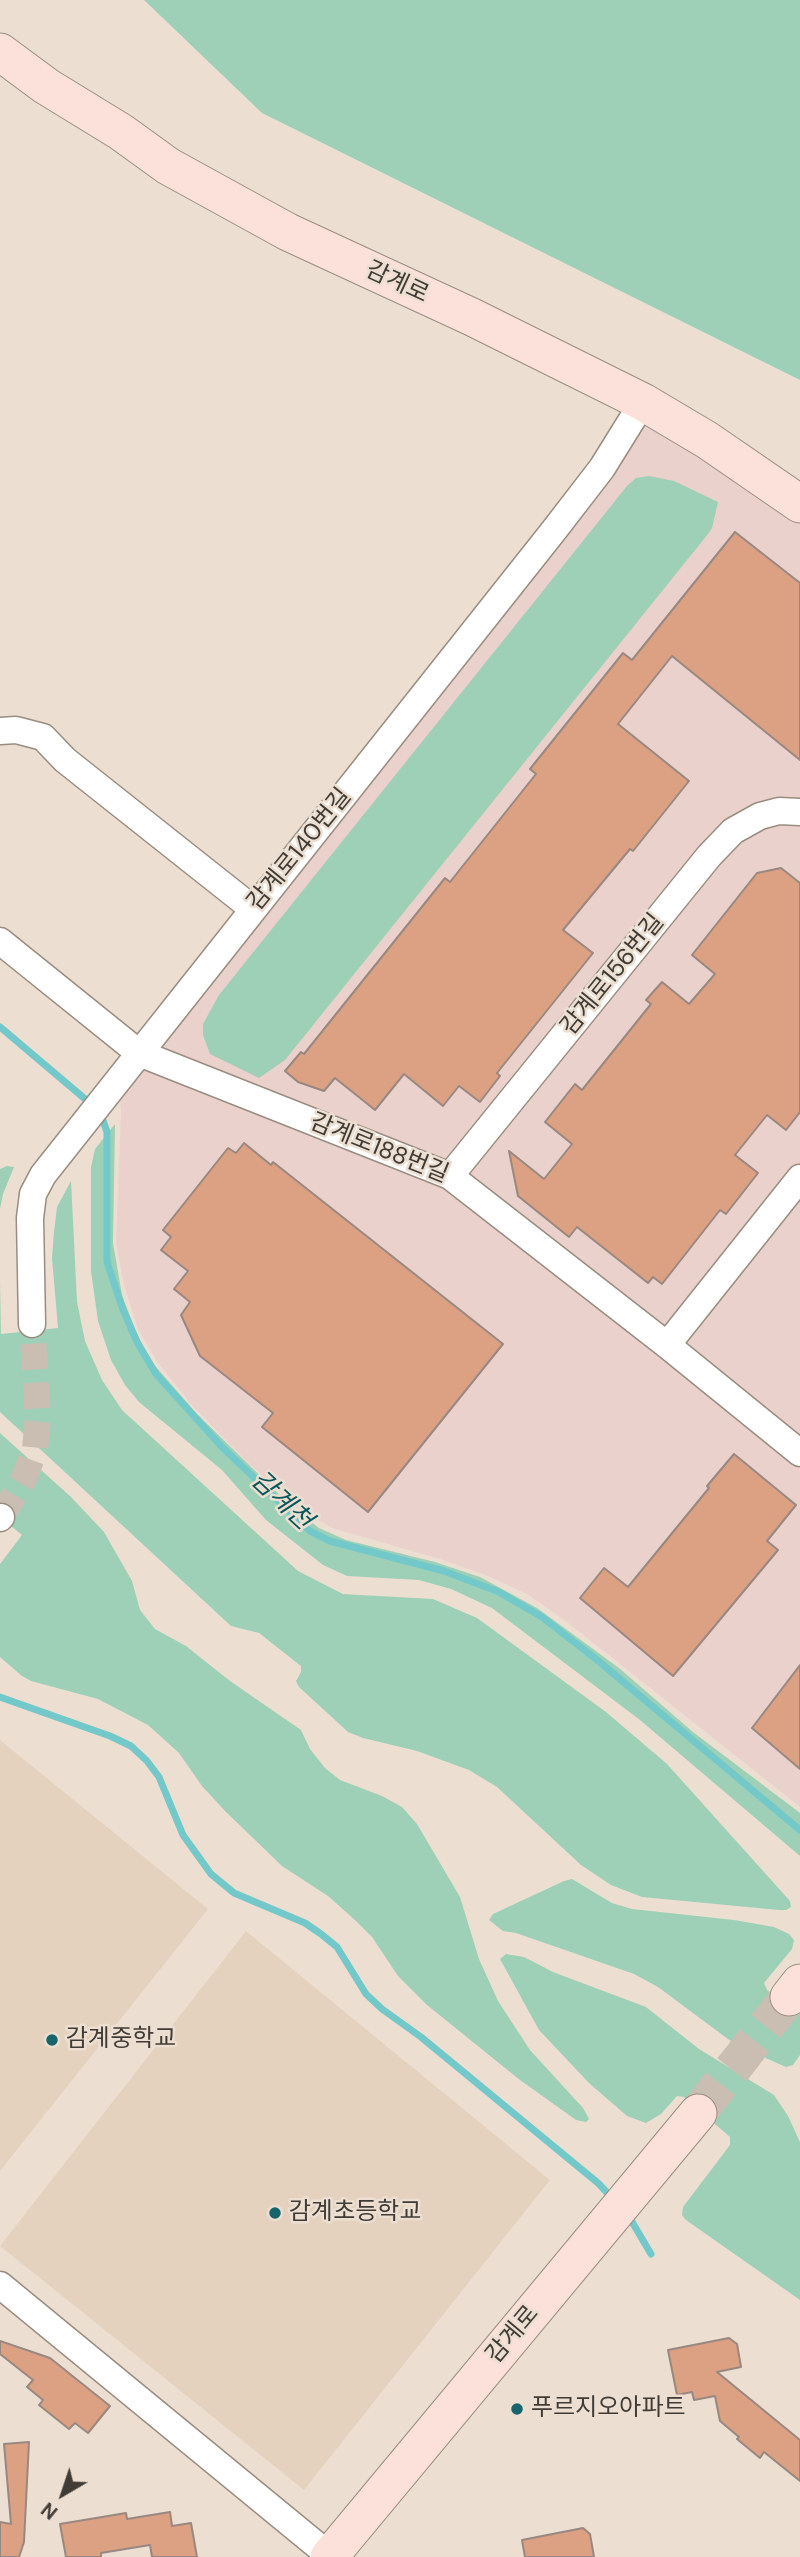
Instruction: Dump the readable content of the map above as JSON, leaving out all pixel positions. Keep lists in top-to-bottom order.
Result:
{
  "streets": {
    "main road": ["감계로"],
    "street": ["감계로140번길", "감계로156번길", "감계로188번길"]
  },
  "crossings": [
    ["감계로", "감계로140번길"],
    ["감계로140번길", "감계로188번길"],
    ["감계로156번길", "감계로188번길"]
  ],
  "water": ["감계천"],
  "places": ["감계중학교", "감계초등학교", "푸르지오아파트"],
  "north": "bottom left"
}
